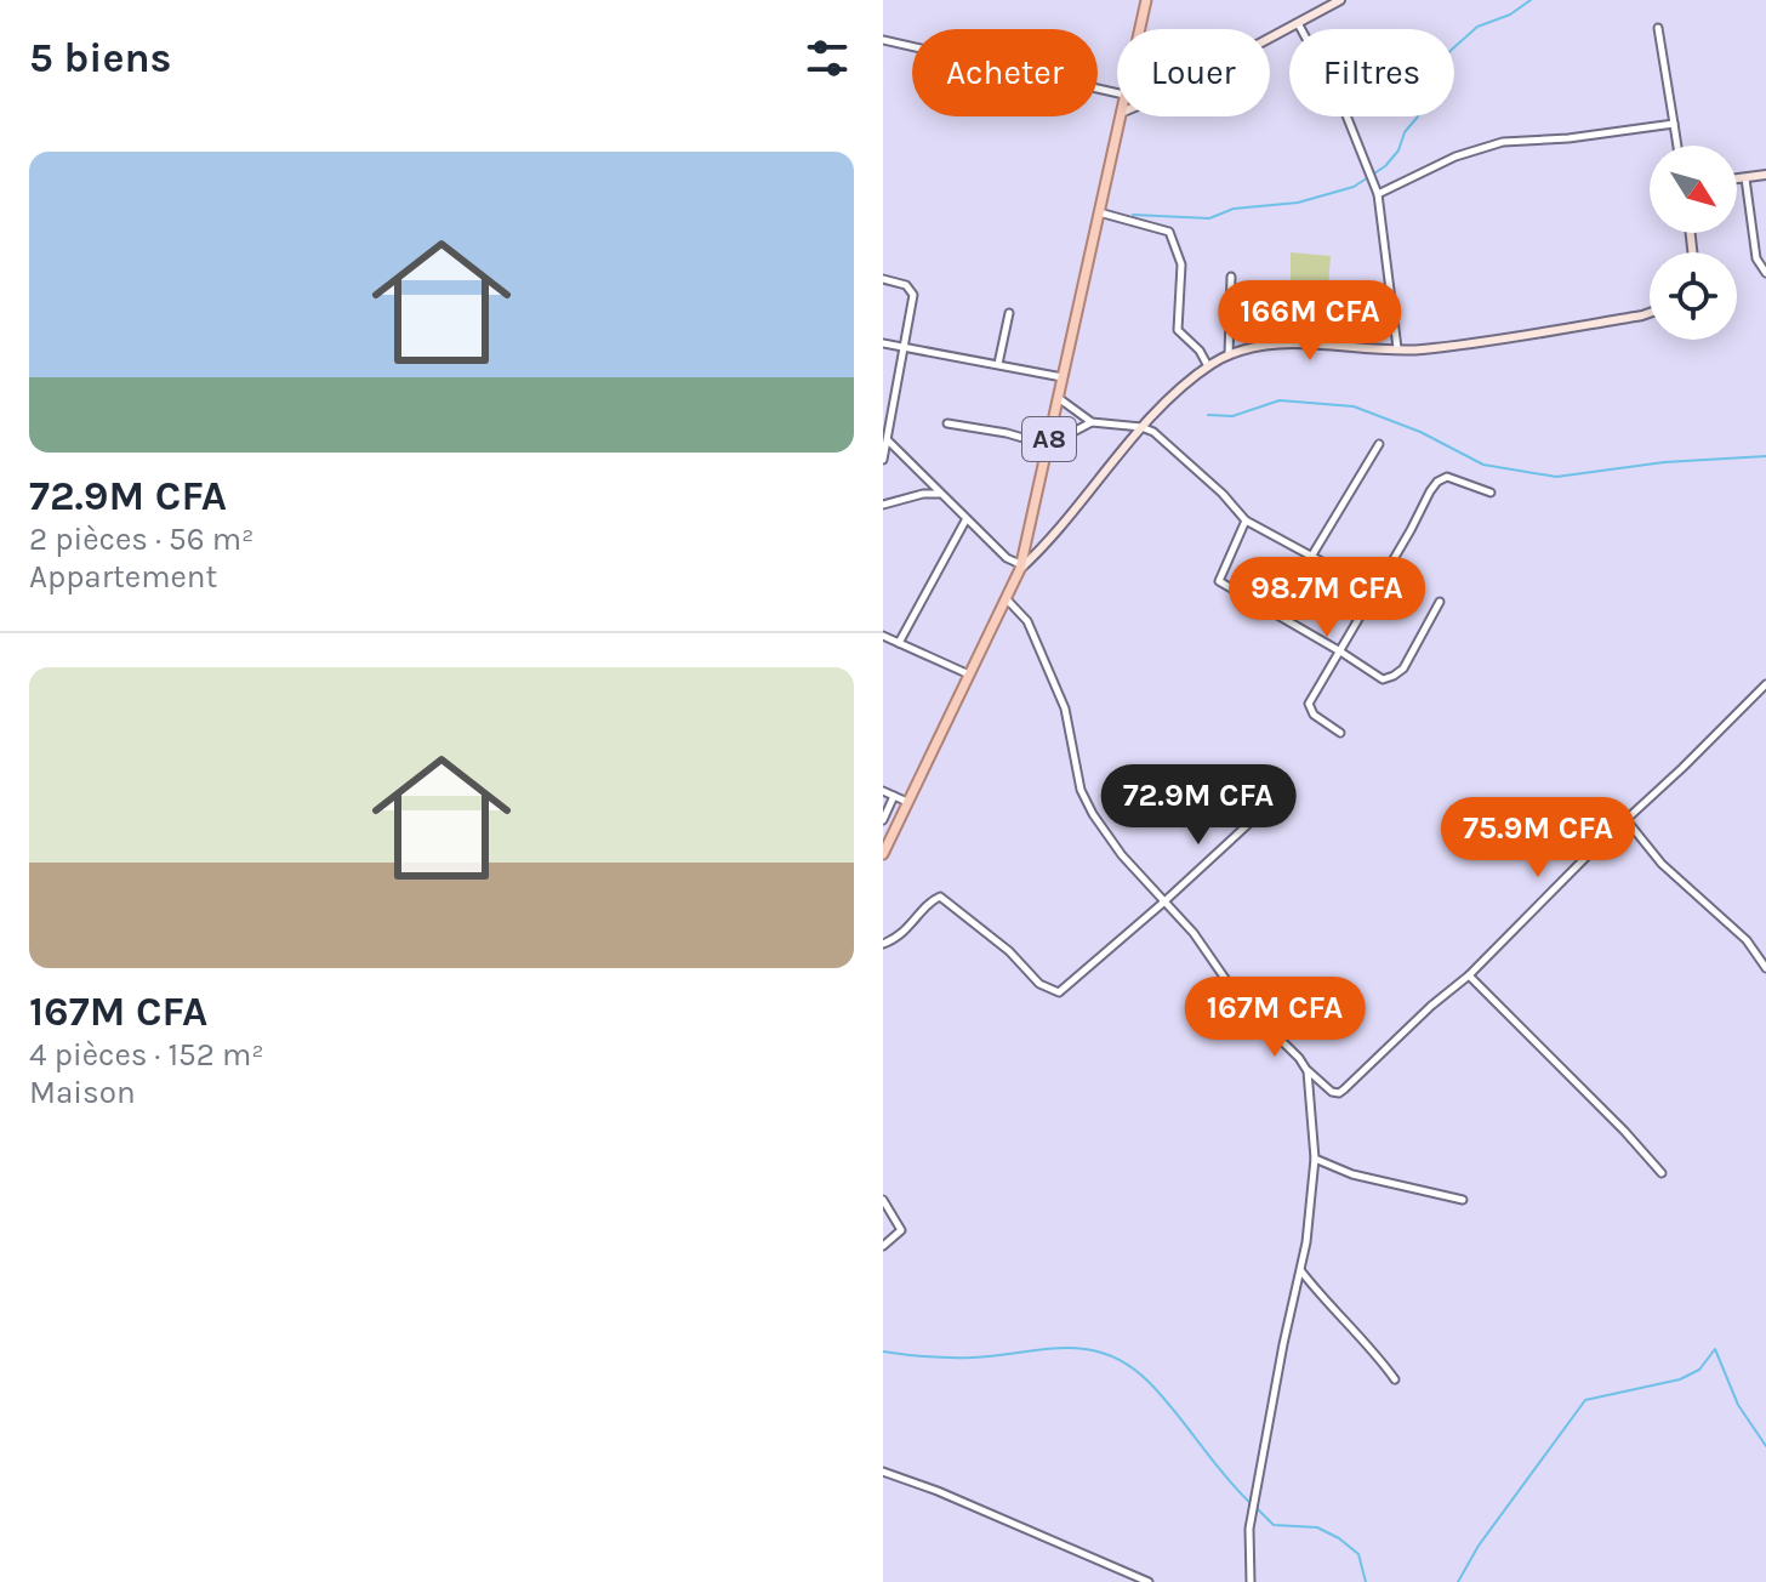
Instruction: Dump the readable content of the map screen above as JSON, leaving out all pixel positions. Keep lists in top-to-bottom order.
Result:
{
  "streets": {
    "main road": ["A8"]
  },
  "north": "bottom right",
  "page": {
    "heading": "5 biens",
    "chip": ["Acheter", "Louer", "Filtres"],
    "list": [
      {
        "name": "72.9M CFA",
        "note": "2 pièces · 56 m² · Appartement"
      },
      {
        "name": "167M CFA",
        "note": "4 pièces · 152 m² · Maison"
      }
    ],
    "price": [
      "166M CFA",
      "98.7M CFA",
      "72.9M CFA",
      "75.9M CFA",
      "167M CFA"
    ]
  }
}
